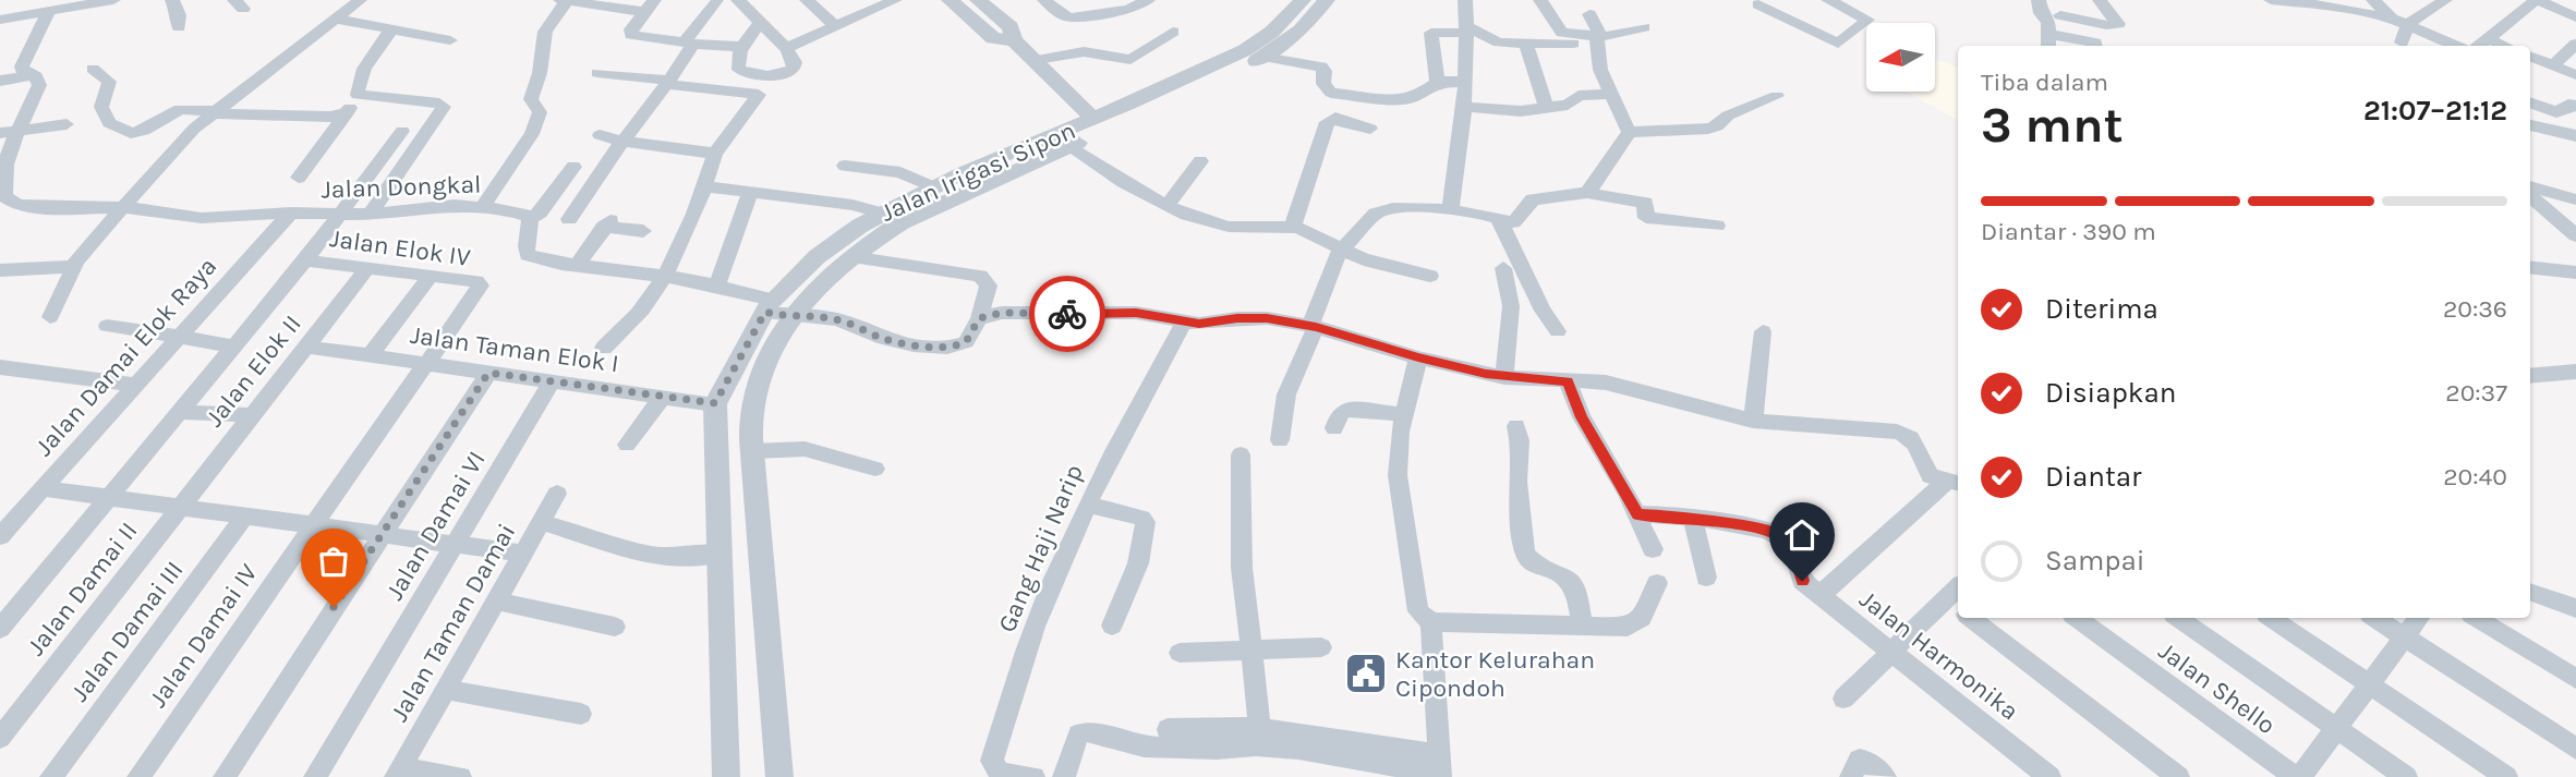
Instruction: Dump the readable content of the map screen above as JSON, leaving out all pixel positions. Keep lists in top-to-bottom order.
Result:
{
  "streets": {
    "street": [
      "Jalan Irigasi Sipon",
      "Jalan Dongkal",
      "Jalan Elok IV",
      "Jalan Taman Elok I",
      "Jalan Damai Elok Raya",
      "Jalan Elok II",
      "Jalan Damai VI",
      "Gang Haji Narip",
      "Jalan Damai II",
      "Jalan Taman Damai",
      "Jalan Damai III",
      "Jalan Damai IV",
      "Jalan Harmonika",
      "Jalan Shello"
    ]
  },
  "crossings": [
    ["Jalan Irigasi Sipon", "Jalan Taman Elok I"],
    ["Jalan Dongkal", "Jalan Damai Elok Raya"],
    ["Jalan Elok IV", "Jalan Taman Elok I"],
    ["Jalan Elok IV", "Jalan Elok II"],
    ["Jalan Elok IV", "Jalan Damai IV"],
    ["Jalan Taman Elok I", "Jalan Elok II"],
    ["Jalan Taman Elok I", "Jalan Damai VI"],
    ["Jalan Taman Elok I", "Jalan Damai IV"],
    ["Jalan Elok II", "Jalan Damai II"]
  ],
  "places": {
    "public building": ["Kantor Kelurahan Cipondoh"]
  },
  "north": "left",
  "page": {
    "heading": ["3 mnt", "Tiba dalam", "21:07–21:12"],
    "bar": "Diantar · 390 m",
    "list": [
      ["Diterima", "20:36"],
      ["Disiapkan", "20:37"],
      ["Diantar", "20:40"],
      "Sampai"
    ]
  }
}
